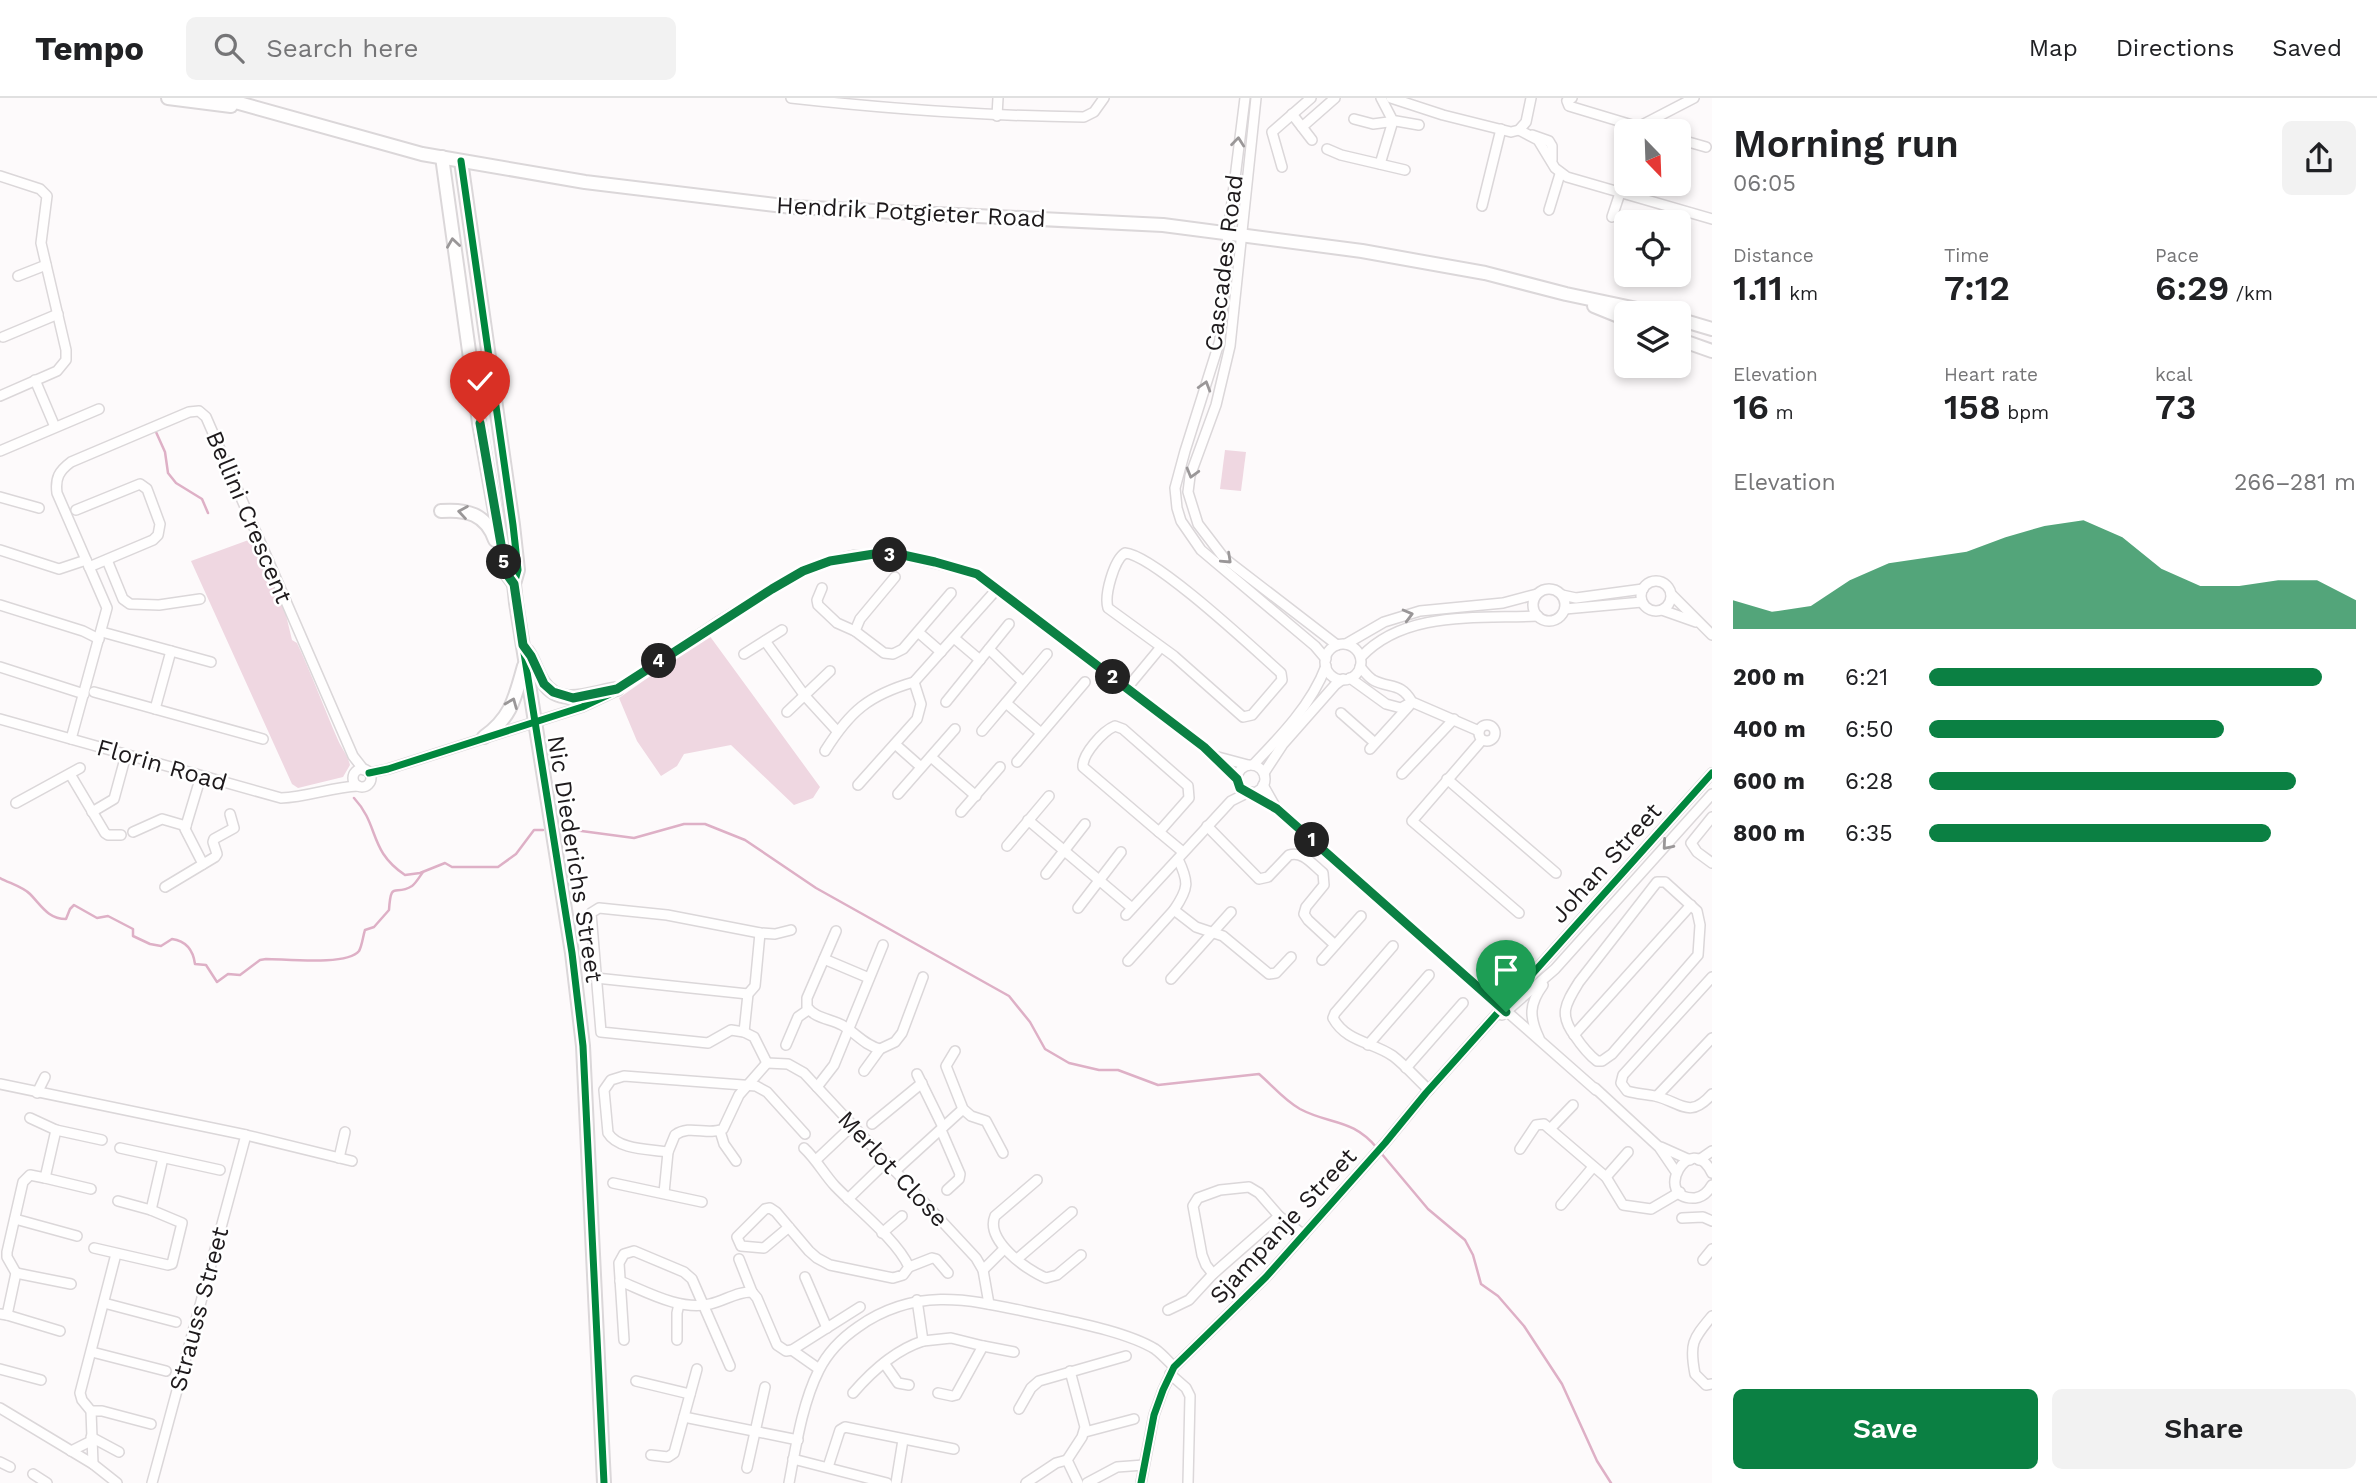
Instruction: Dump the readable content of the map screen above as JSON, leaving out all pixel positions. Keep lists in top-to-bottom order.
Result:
{
  "streets": {
    "street": [
      "Hendrik Potgieter Road",
      "Cascades Road",
      "Bellini Crescent",
      "Florin Road",
      "Nic Diederichs Street",
      "Johan Street",
      "Merlot Close",
      "Sjampanje Street",
      "Strauss Street"
    ]
  },
  "crossings": [
    ["Hendrik Potgieter Road", "Cascades Road"],
    ["Hendrik Potgieter Road", "Nic Diederichs Street"],
    ["Bellini Crescent", "Florin Road"],
    ["Johan Street", "Sjampanje Street"]
  ],
  "north": "bottom right",
  "page": {
    "header": "Tempo",
    "search": "Search here",
    "nav": ["Map", "Directions", "Saved"],
    "heading": ["Morning run", "06:05"],
    "stats": [
      ["Distance", "1.11 km"],
      ["Time", "7:12"],
      ["Pace", "6:29 /km"],
      ["Elevation", "16 m"],
      ["Heart rate", "158 bpm"],
      ["kcal", "73"]
    ],
    "chart": ["Elevation", "266–281 m"],
    "pins": [
      "3",
      "5",
      "4",
      "2",
      "1"
    ],
    "list": [
      {
        "name": "200 m",
        "note": "6:21"
      },
      {
        "name": "400 m",
        "note": "6:50"
      },
      {
        "name": "600 m",
        "note": "6:28"
      },
      {
        "name": "800 m",
        "note": "6:35"
      }
    ],
    "buttons": ["Save", "Share"]
  }
}
